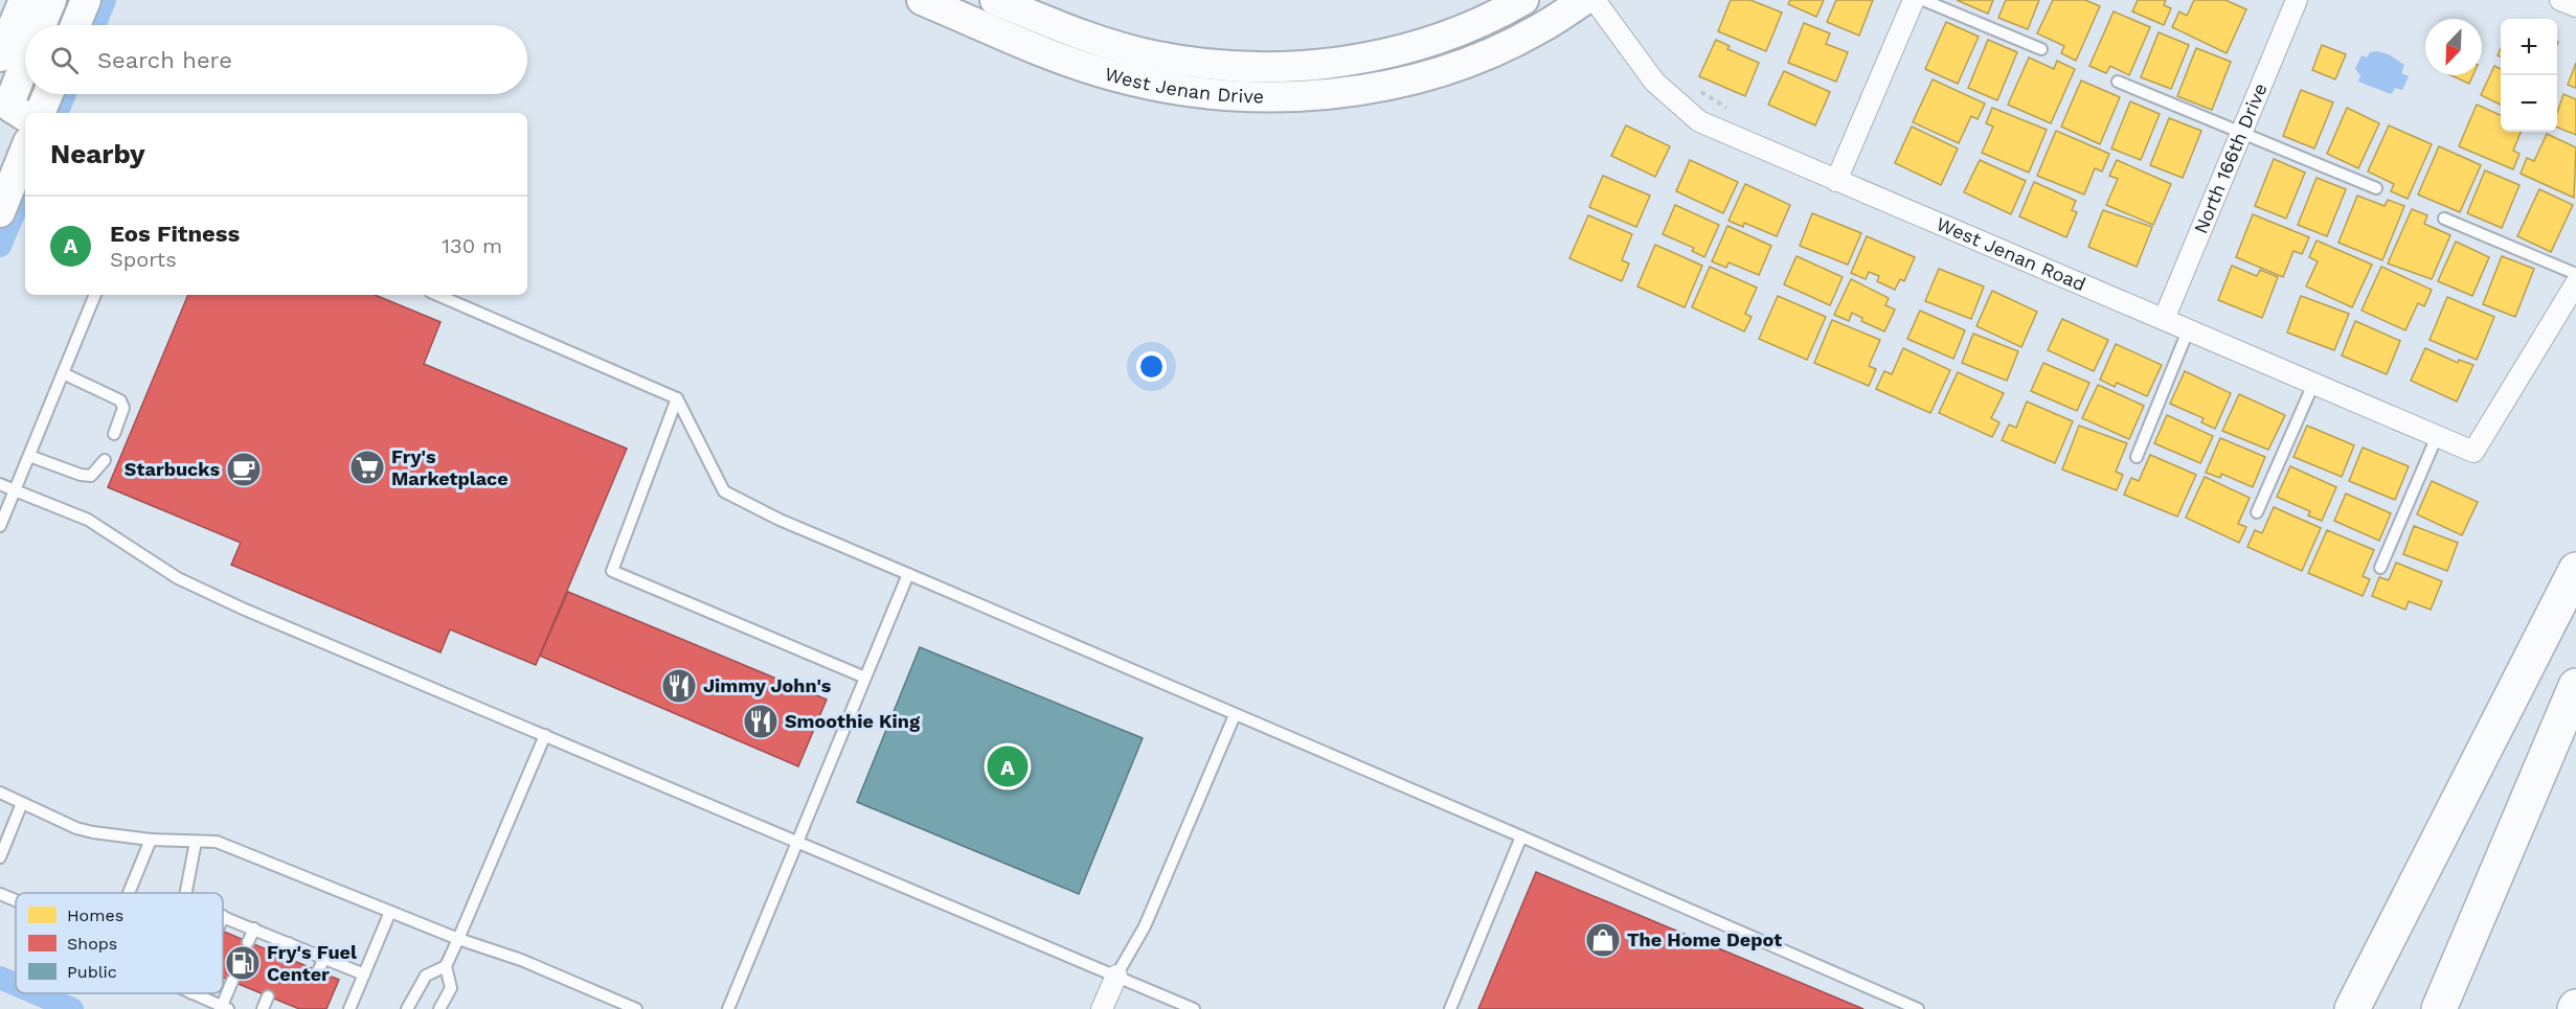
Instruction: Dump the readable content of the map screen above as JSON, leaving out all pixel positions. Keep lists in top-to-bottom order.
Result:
{
  "streets": {
    "street": ["West Jenan Drive", "North 166th Drive", "West Jenan Road"]
  },
  "crossings": [
    ["North 166th Drive", "West Jenan Road"]
  ],
  "places": {
    "supermarket": ["Fry's Marketplace"],
    "cafe": ["Starbucks"],
    "restaurant": ["Jimmy John's", "Smoothie King"],
    "shop": ["The Home Depot"],
    "fuel station": ["Fry's Fuel Center"]
  },
  "legend": ["Homes", "Shops", "Public"],
  "north": "bottom left",
  "page": {
    "map_buttons": ["+", "−"],
    "search": "Search here",
    "heading": "Nearby",
    "list": [
      {
        "mark": "A",
        "name": "Eos Fitness",
        "note": "Sports",
        "value": "130 m"
      }
    ],
    "pins": "A"
  }
}
